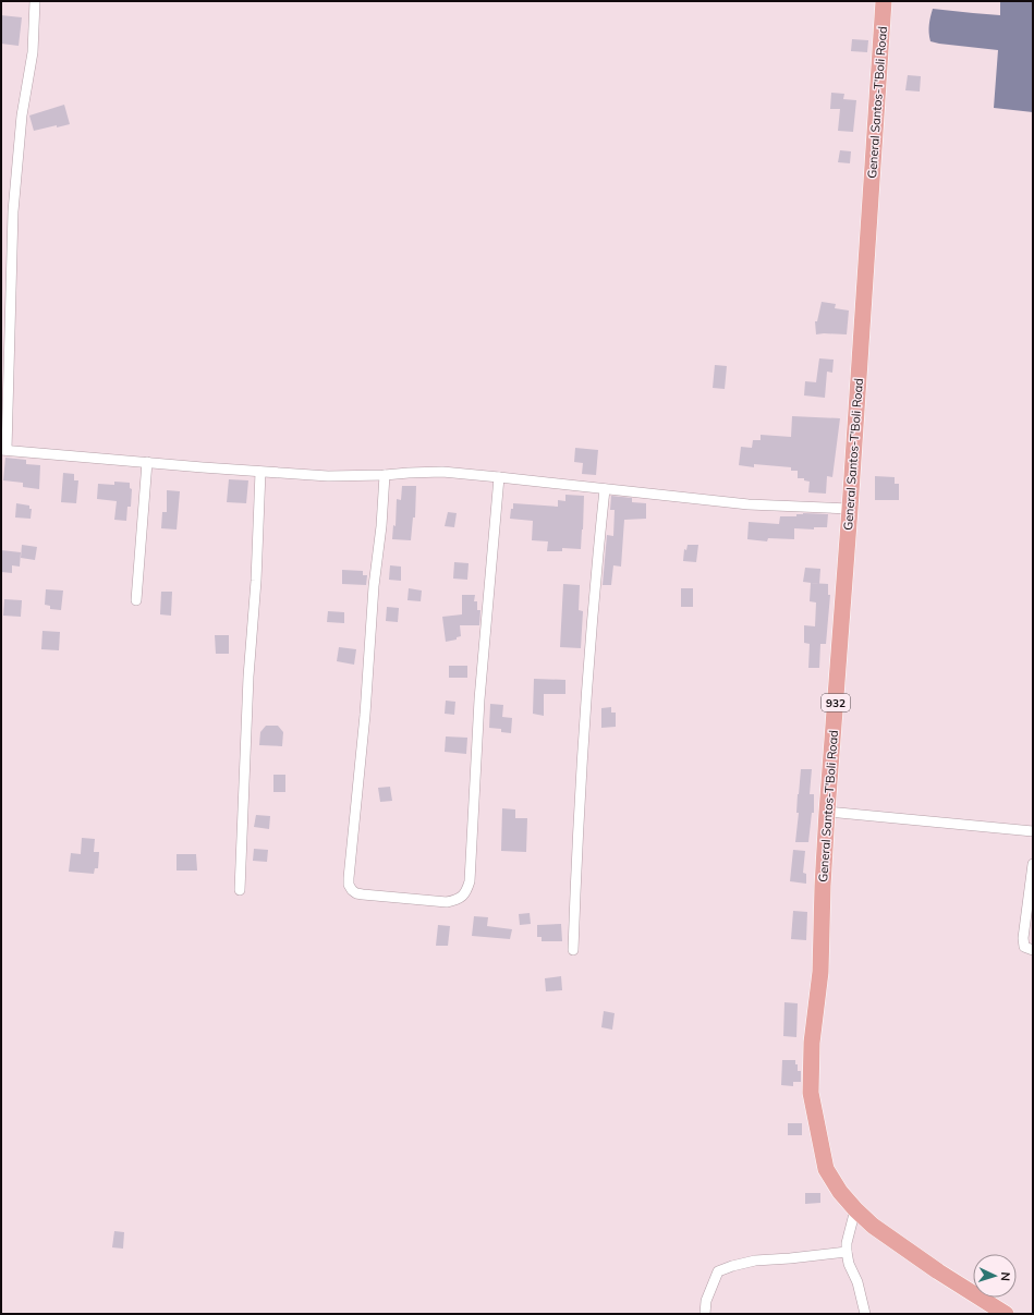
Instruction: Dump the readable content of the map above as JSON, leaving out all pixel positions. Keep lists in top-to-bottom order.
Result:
{
  "streets": {
    "main road": ["General Santos-T'Boli Road", "932"]
  },
  "north": "right"
}
